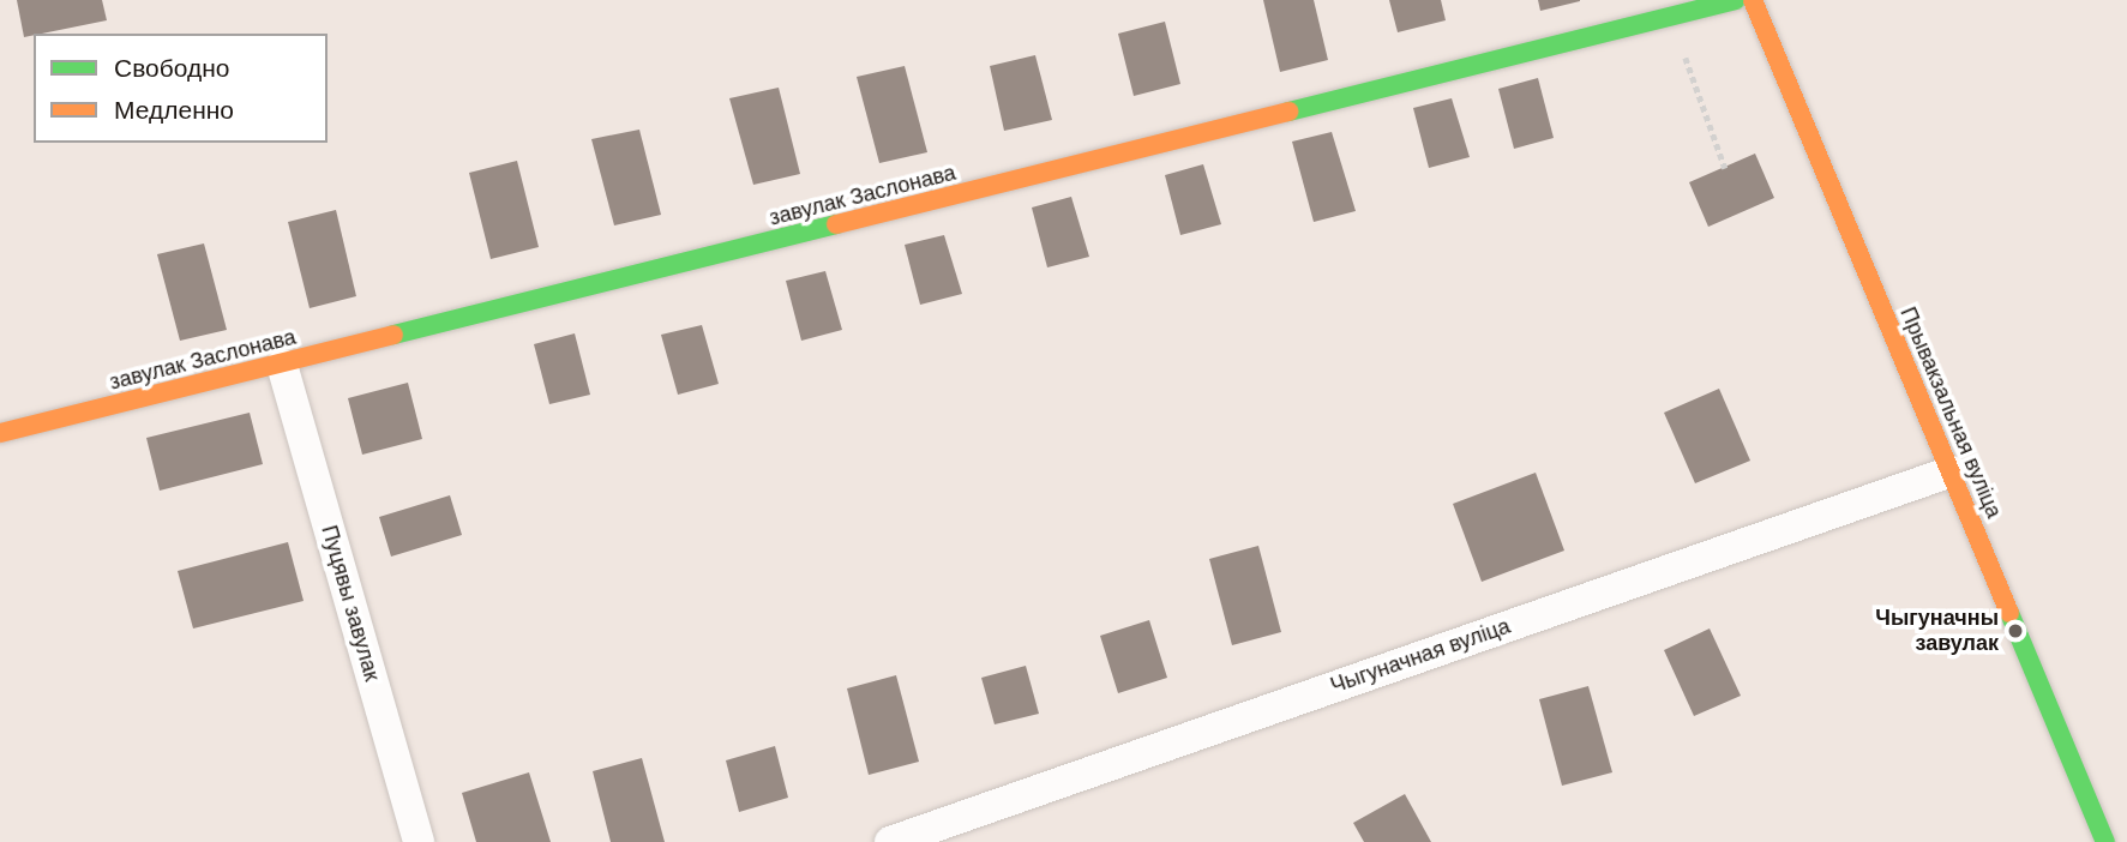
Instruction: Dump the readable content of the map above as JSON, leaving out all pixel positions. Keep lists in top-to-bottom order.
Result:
{
  "streets": {
    "street": [
      "завулак Заслонава",
      "Прывакзальная вуліца",
      "Пуцявы завулак",
      "Чыгуначная вуліца"
    ]
  },
  "crossings": [
    ["завулак Заслонава", "Пуцявы завулак"],
    ["Прывакзальная вуліца", "Чыгуначная вуліца"]
  ],
  "places": ["Чыгуначны завулак"],
  "legend": ["Свободно", "Медленно"]
}
